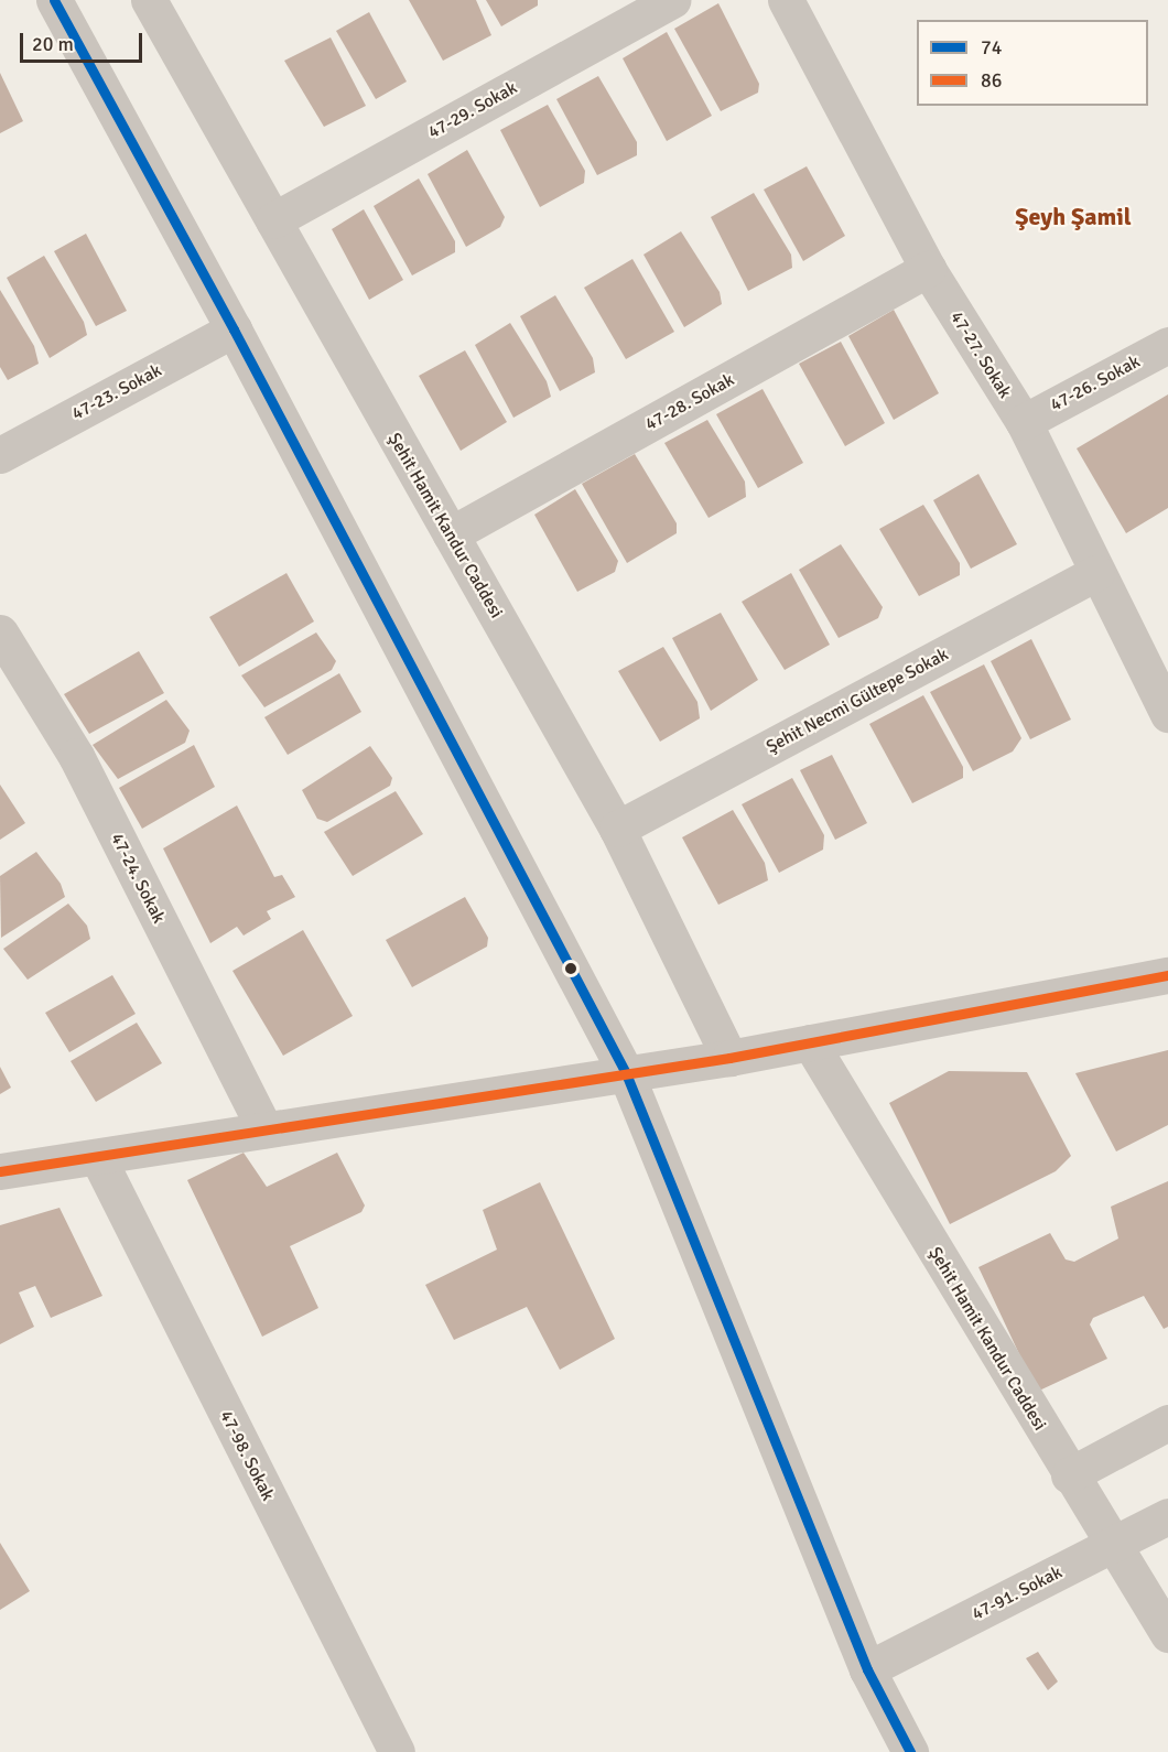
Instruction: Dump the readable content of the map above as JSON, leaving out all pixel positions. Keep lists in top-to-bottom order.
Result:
{
  "streets": {
    "street": [
      "47-29. Sokak",
      "47-27. Sokak",
      "47-26. Sokak",
      "47-23. Sokak",
      "47-28. Sokak",
      "Şehit Hamit Kandur Caddesi",
      "Şehit Necmi Gültepe Sokak",
      "47-24. Sokak",
      "47-98. Sokak",
      "47-91. Sokak"
    ]
  },
  "crossings": [
    ["47-29. Sokak", "Şehit Hamit Kandur Caddesi"],
    ["47-27. Sokak", "47-26. Sokak"],
    ["47-27. Sokak", "47-28. Sokak"],
    ["47-27. Sokak", "Şehit Necmi Gültepe Sokak"],
    ["47-28. Sokak", "Şehit Hamit Kandur Caddesi"],
    ["Şehit Hamit Kandur Caddesi", "Şehit Necmi Gültepe Sokak"],
    ["Şehit Hamit Kandur Caddesi", "47-91. Sokak"]
  ],
  "districts": ["Şeyh Şamil"],
  "lines": ["transit line 74", "transit line 86"],
  "legend": ["74", "86"],
  "scale_bar": "20 m"
}
